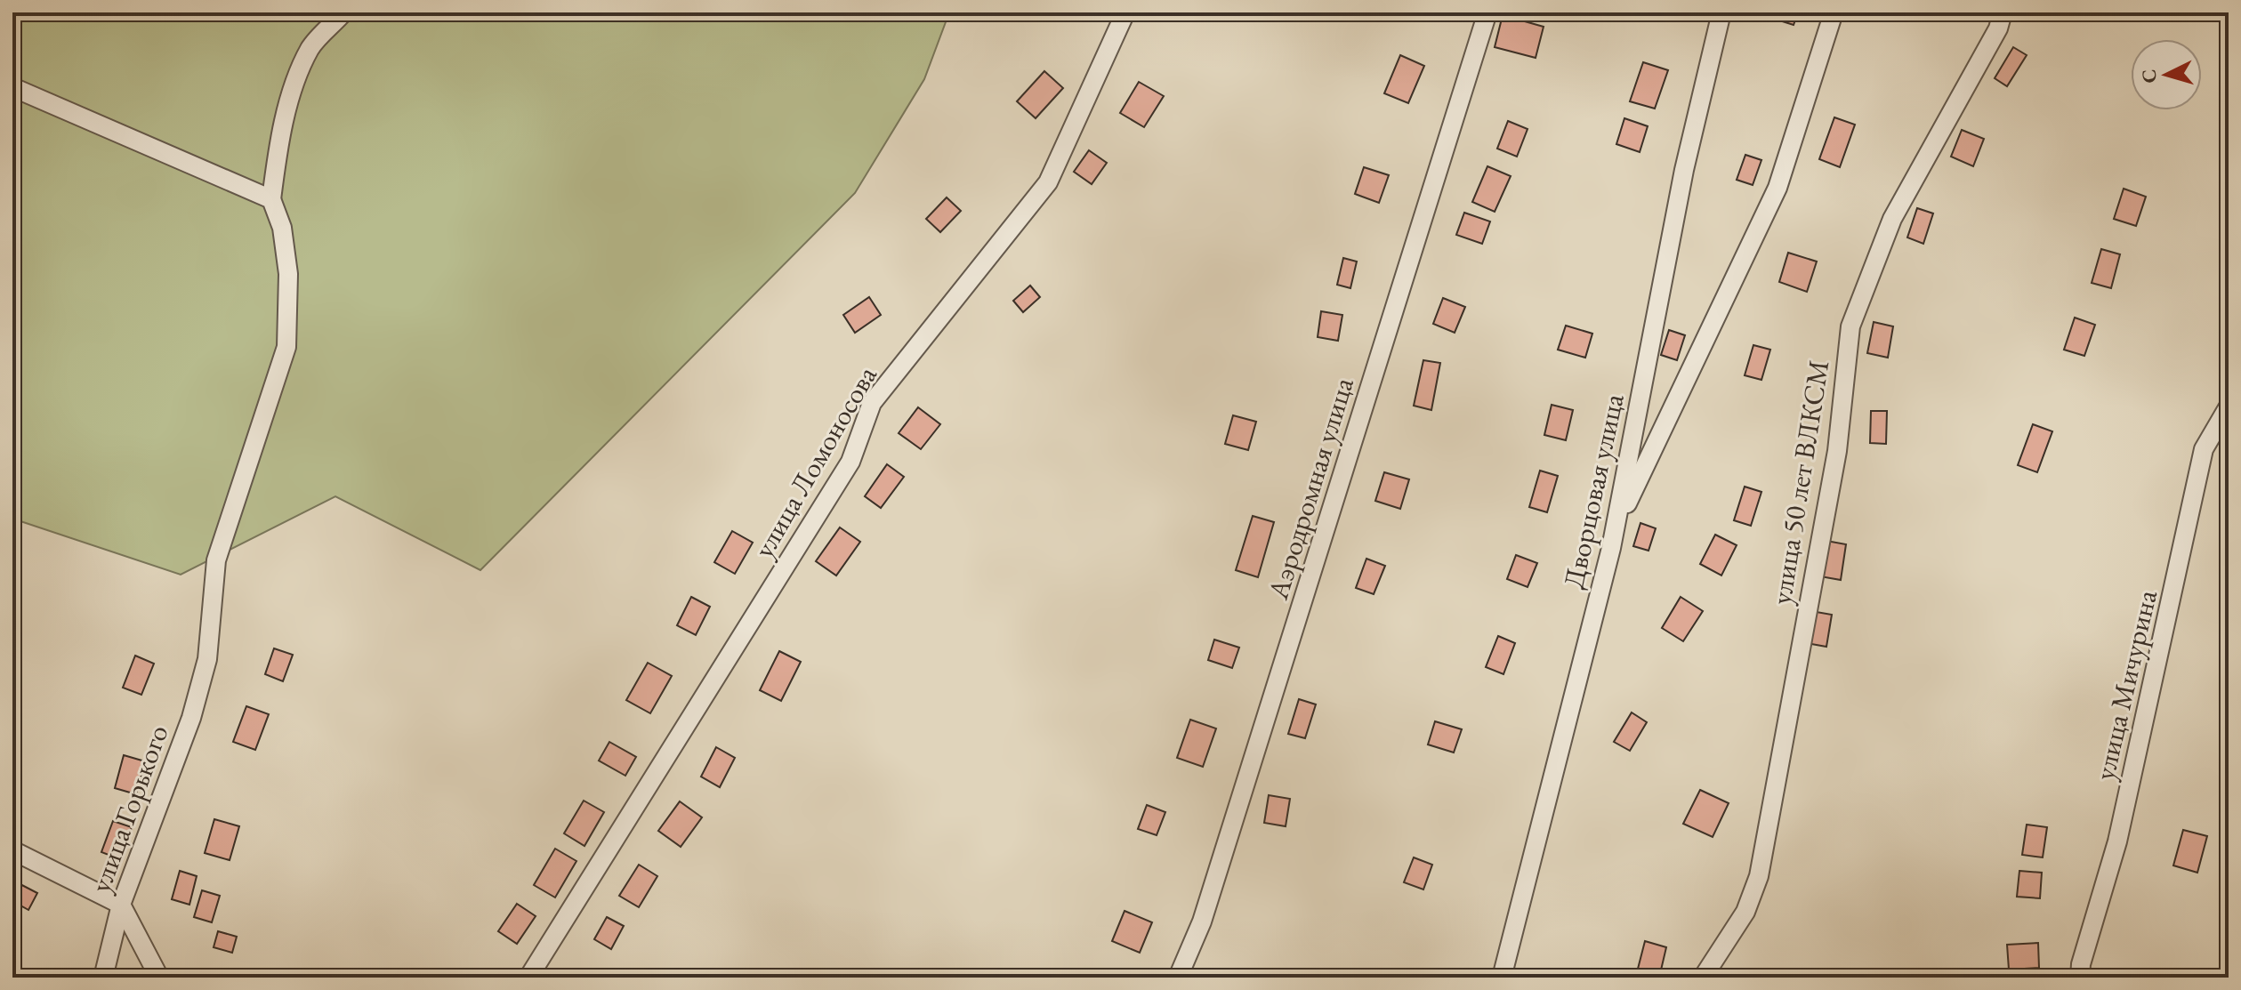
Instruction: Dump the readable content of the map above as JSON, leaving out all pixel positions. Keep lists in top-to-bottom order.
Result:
{
  "streets": {
    "street": [
      "улица Ломоносова",
      "улица 50 лет ВЛКСМ",
      "Аэродромная улица",
      "Дворцовая улица",
      "улица Мичурина",
      "улица Горького"
    ]
  },
  "north": "left"
}
